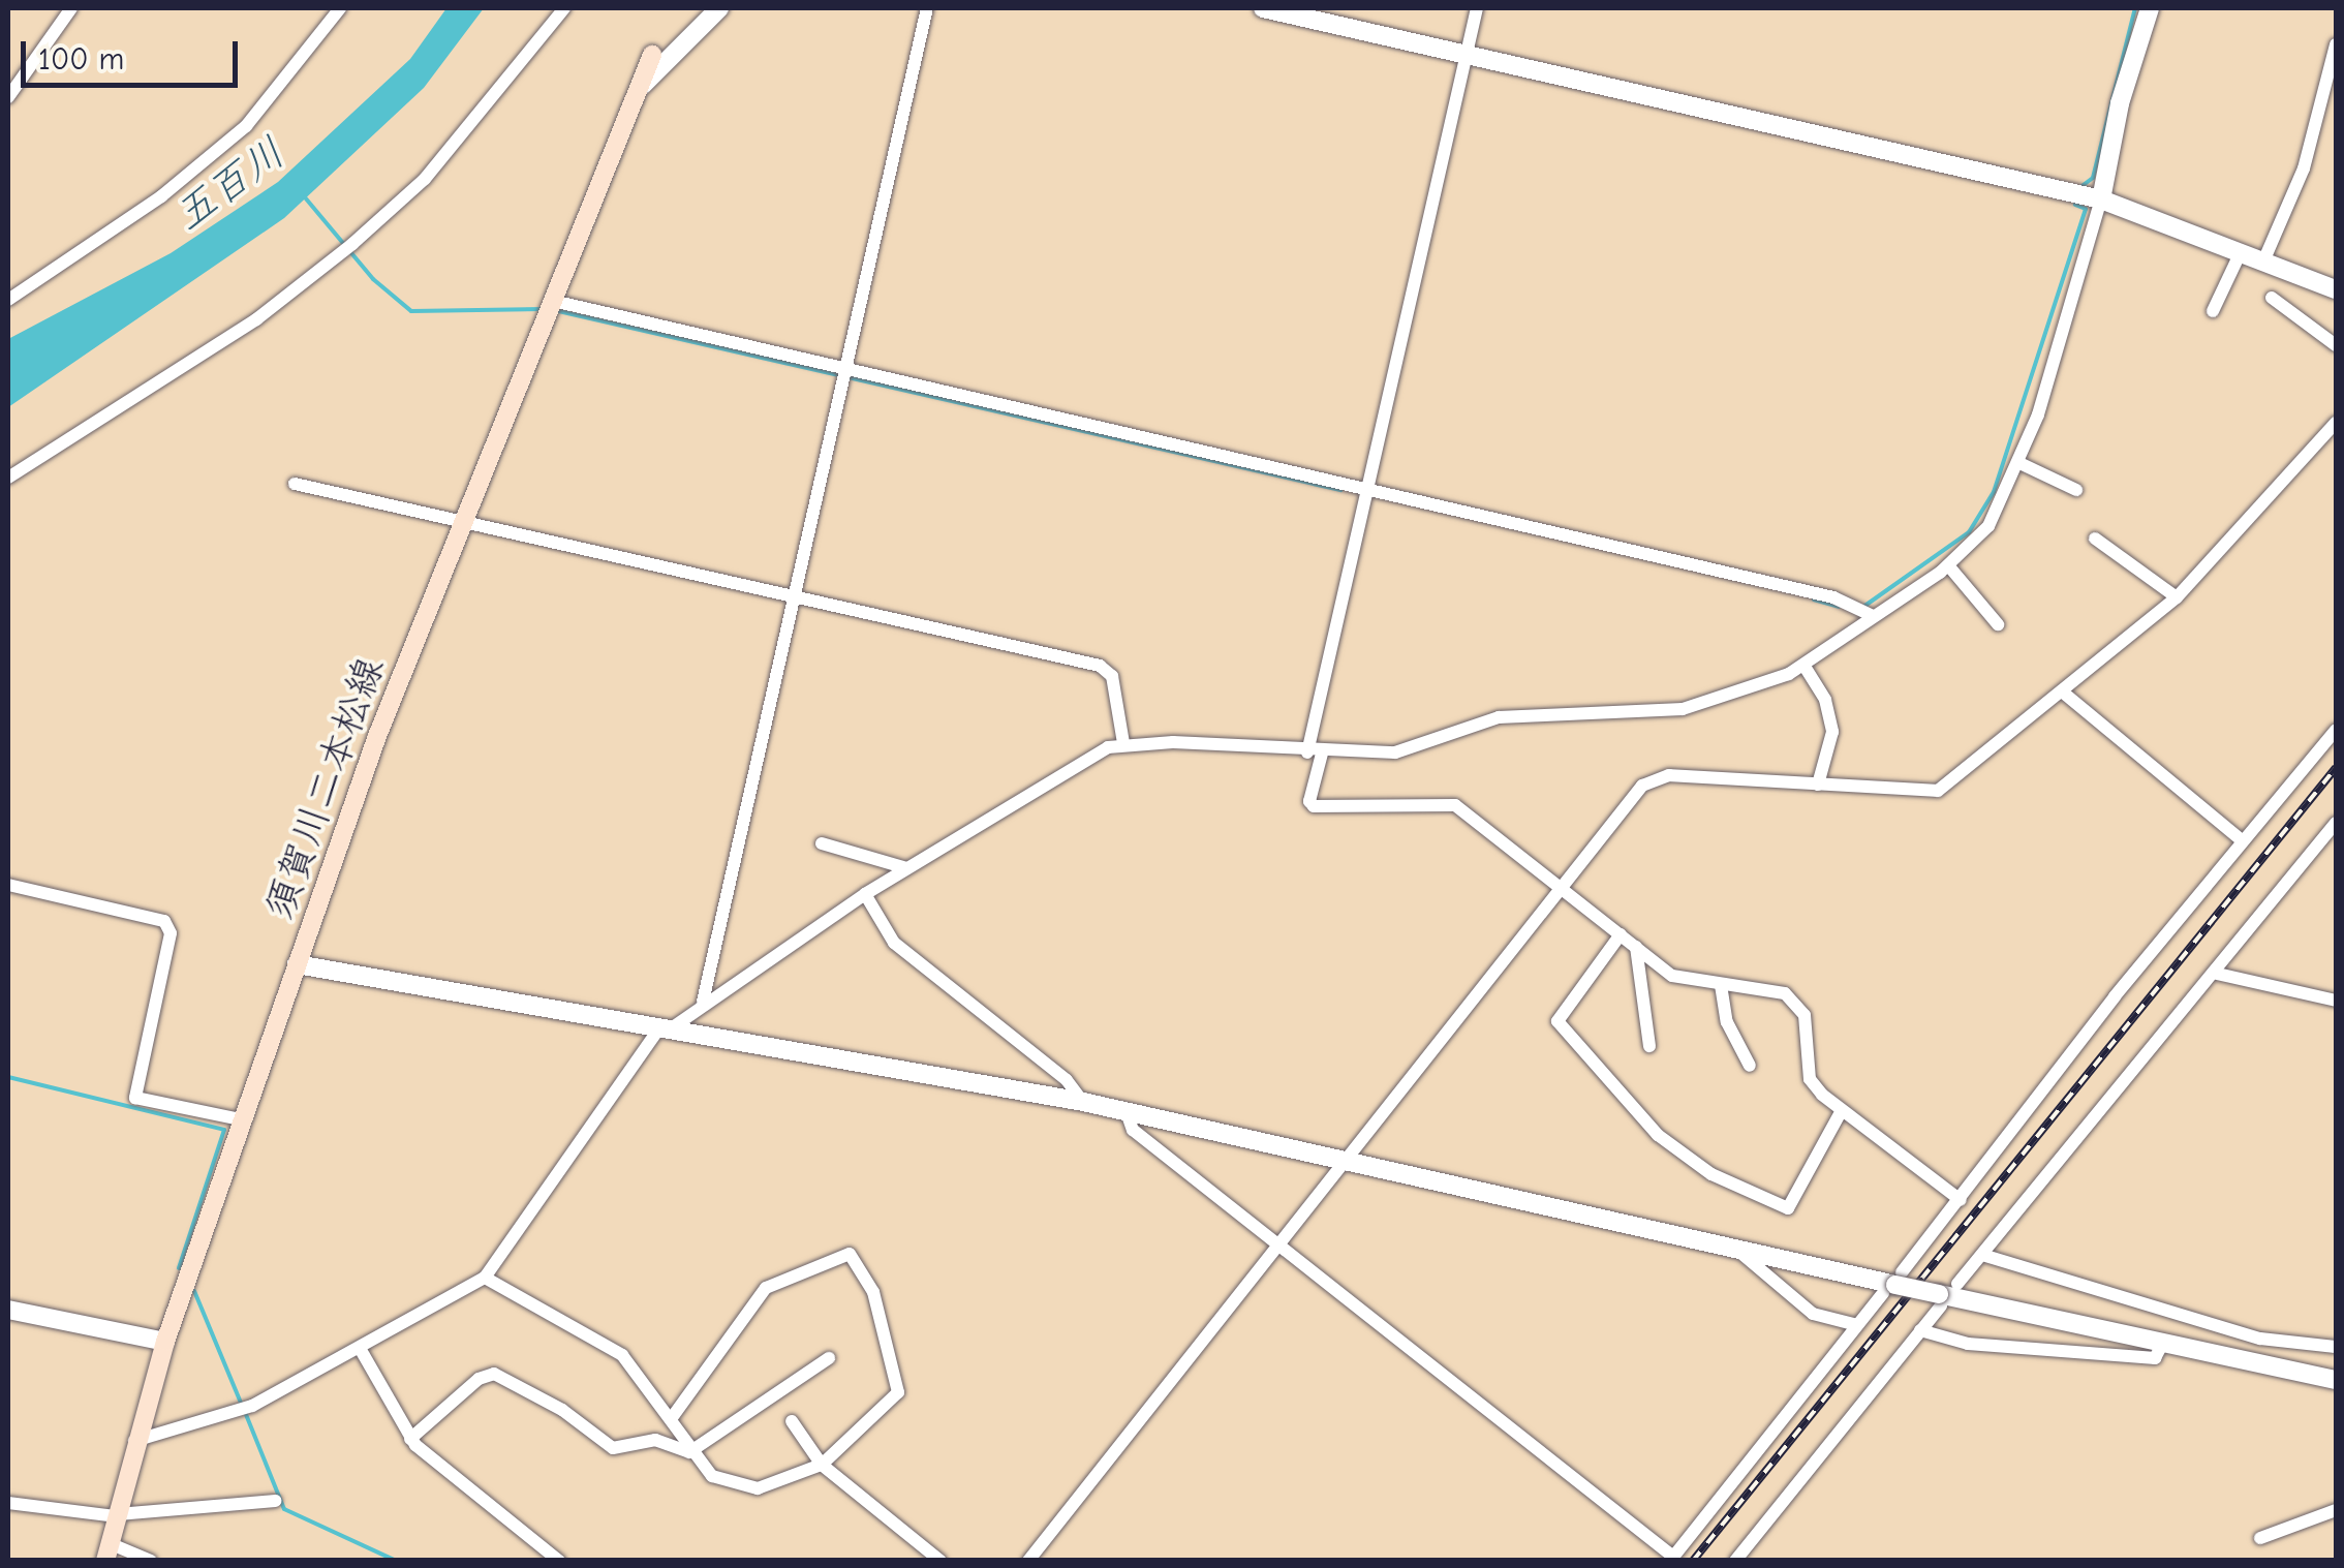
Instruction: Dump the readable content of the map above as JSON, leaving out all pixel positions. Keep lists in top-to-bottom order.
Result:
{
  "streets": {
    "main road": ["須賀川二本松線"]
  },
  "water": ["五百川"],
  "scale_bar": "100 m"
}
